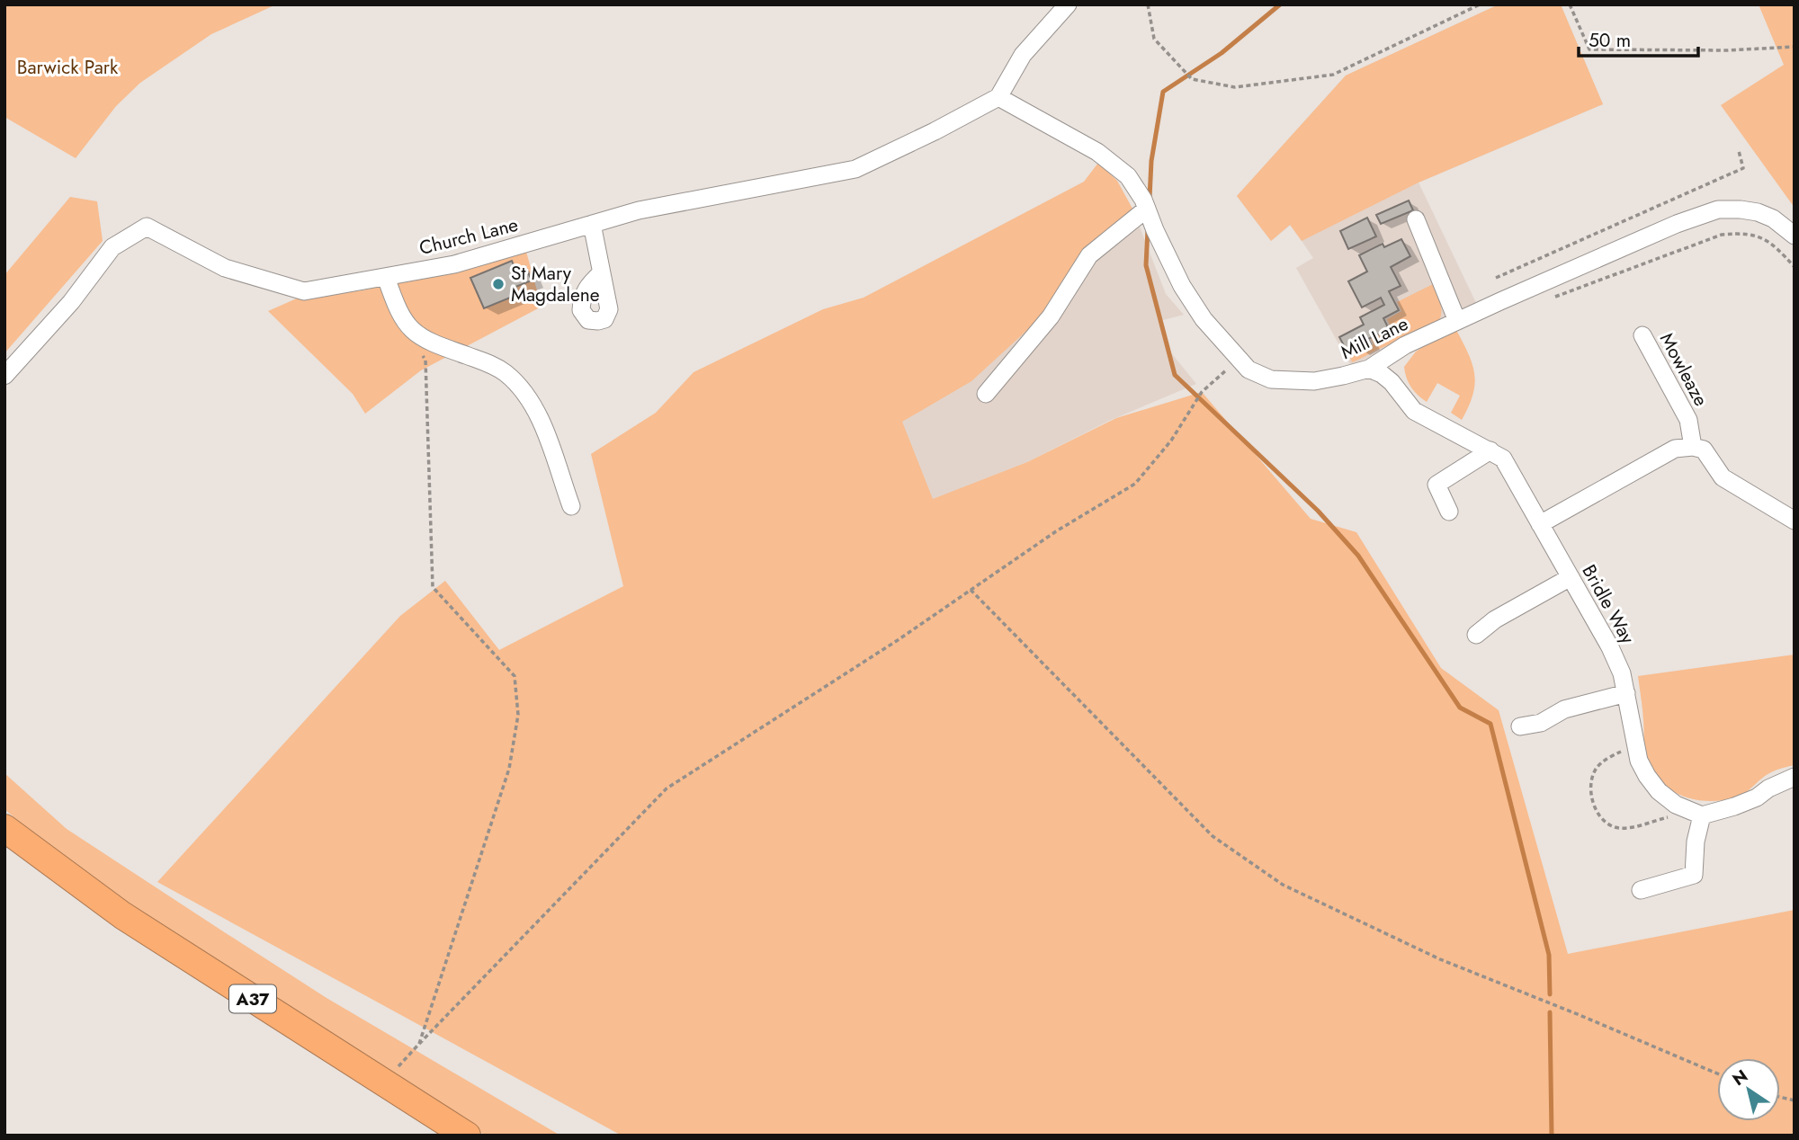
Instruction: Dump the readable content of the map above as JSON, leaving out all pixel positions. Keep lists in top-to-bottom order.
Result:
{
  "streets": {
    "highway": ["A37"],
    "street": [
      "Church Lane",
      "Mill Lane",
      "Mowleaze",
      "Bridle Way"
    ]
  },
  "crossings": [
    ["Church Lane", "Mill Lane"],
    ["Mill Lane", "Bridle Way"]
  ],
  "parks": ["Barwick Park"],
  "places": ["St Mary Magdalene"],
  "scale_bar": "50 m",
  "north": "top left"
}
